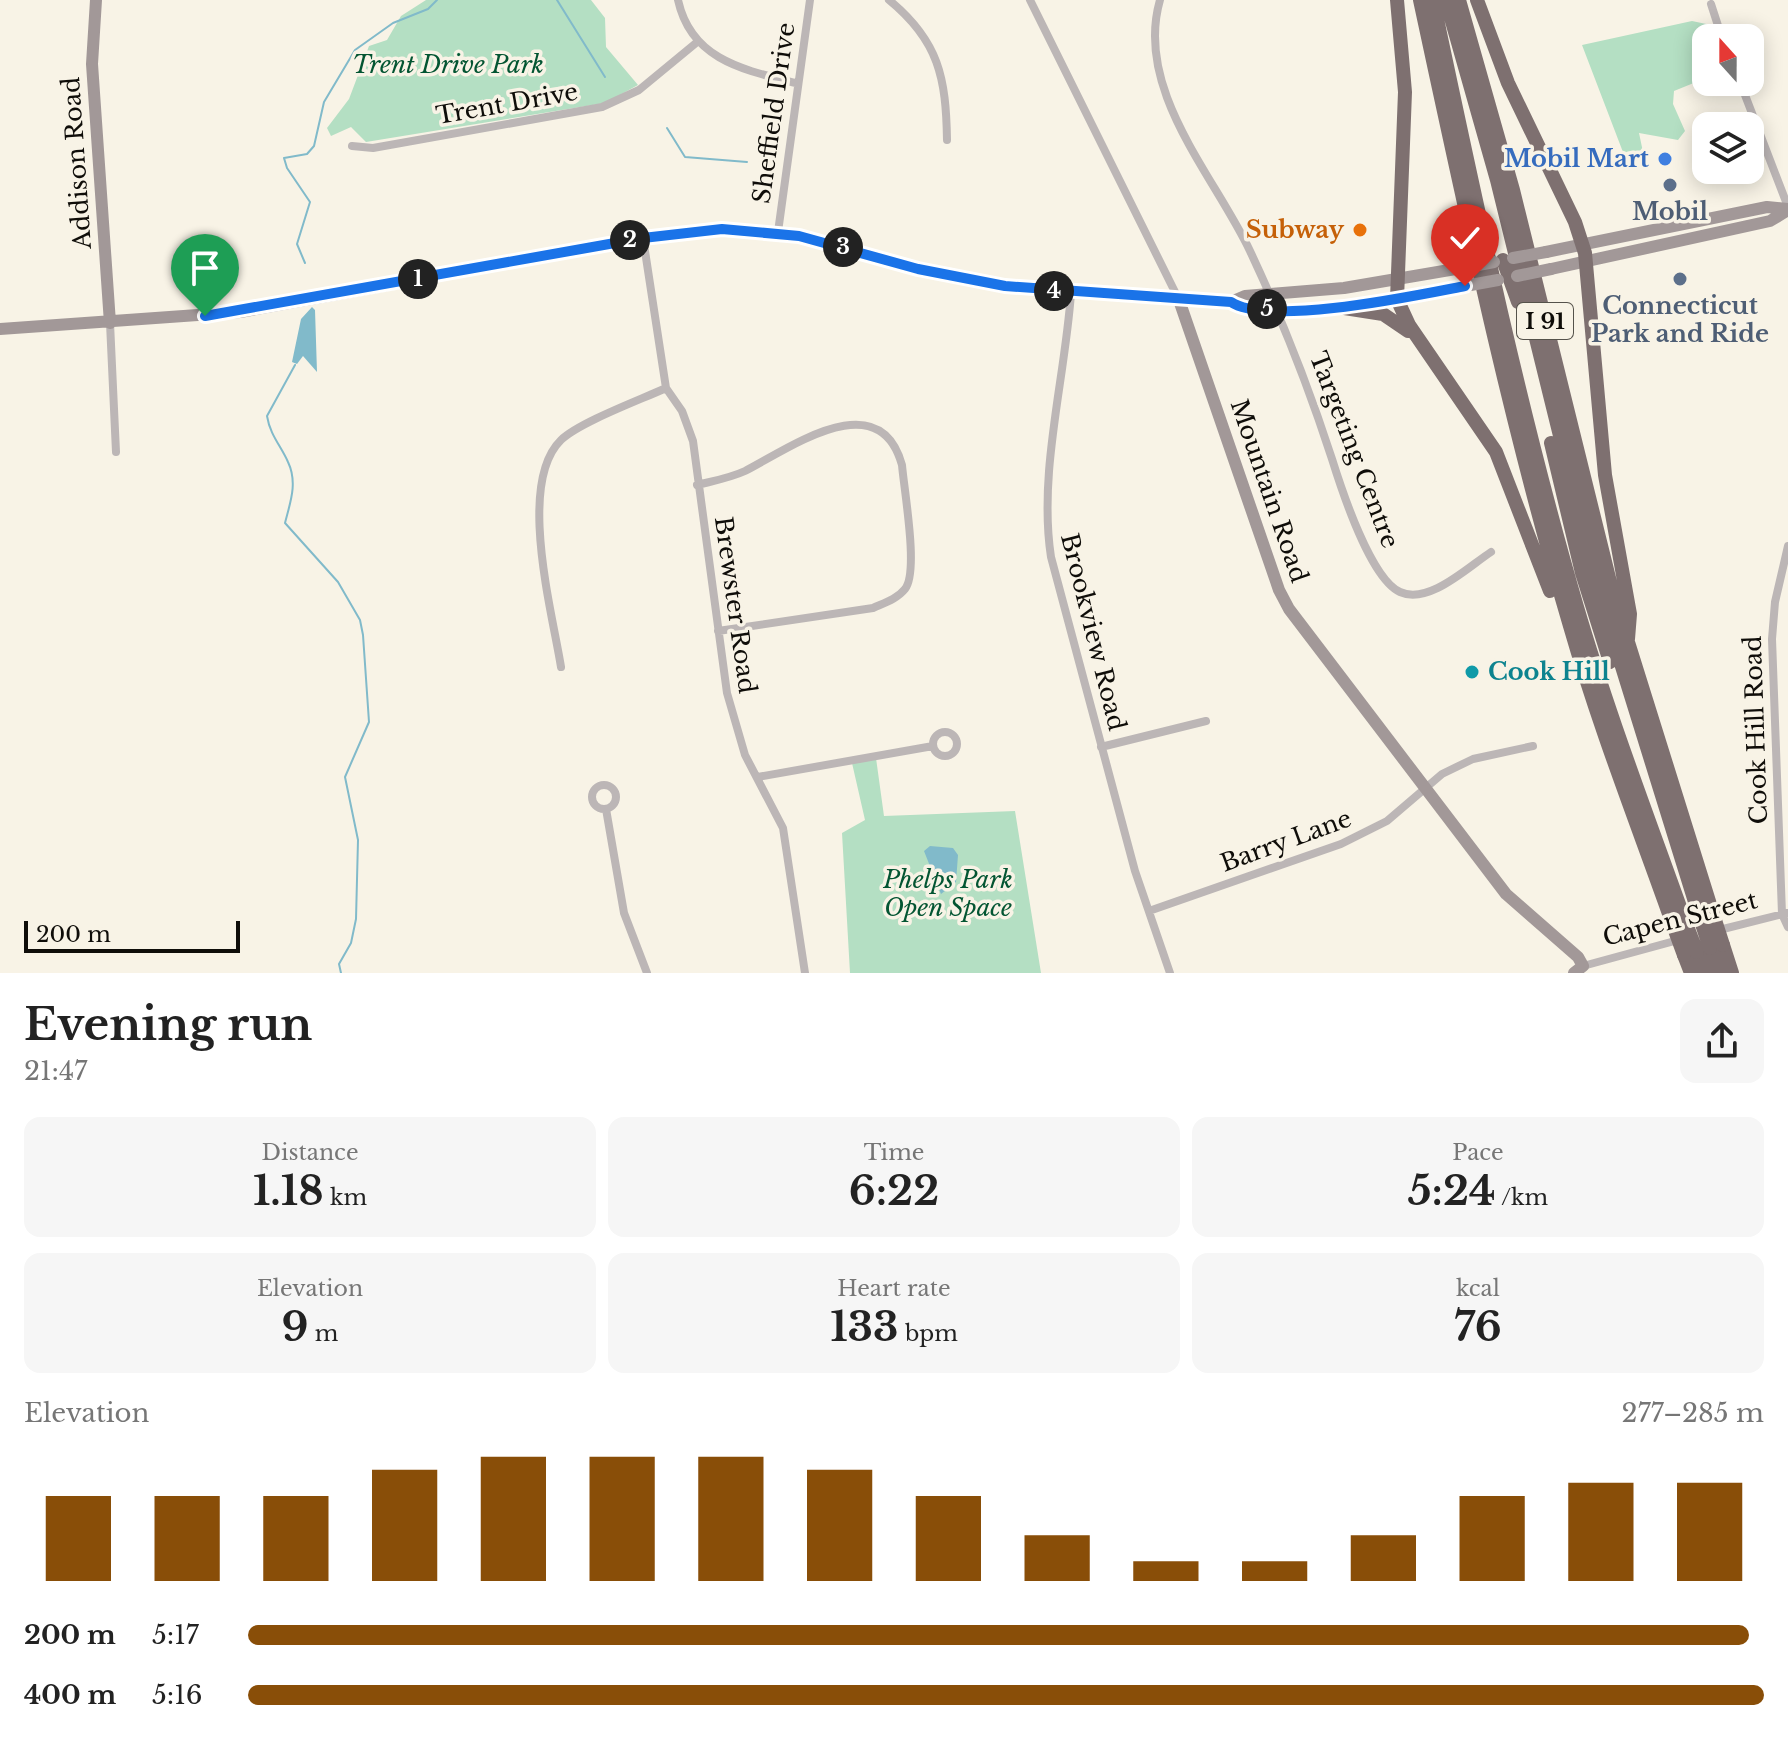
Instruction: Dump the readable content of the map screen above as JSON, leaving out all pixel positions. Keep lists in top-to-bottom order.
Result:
{
  "streets": {
    "highway": ["I 91"],
    "main road": ["Addison Road", "Mountain Road"],
    "street": [
      "Trent Drive",
      "Sheffield Drive",
      "Targeting Centre",
      "Brewster Road",
      "Brookview Road",
      "Cook Hill Road",
      "Barry Lane",
      "Capen Street"
    ]
  },
  "crossings": [
    ["Mountain Road", "Barry Lane"],
    ["Mountain Road", "Capen Street"],
    ["Brookview Road", "Barry Lane"],
    ["Cook Hill Road", "Capen Street"]
  ],
  "parks": ["Trent Drive Park", "Phelps Park Open Space"],
  "places": [
    "Mobil Mart",
    "Mobil",
    "Subway",
    "Connecticut Park and Ride",
    "Cook Hill"
  ],
  "scale_bar": "200 m",
  "north": "top",
  "page": {
    "pins": [
      "2",
      "3",
      "1",
      "4",
      "5"
    ],
    "scale": "200 m",
    "heading": ["Evening run", "21:47"],
    "stats": [
      ["Distance", "1.18 km"],
      ["Time", "6:22"],
      ["Pace", "5:24 /km"],
      ["Elevation", "9 m"],
      ["Heart rate", "133 bpm"],
      ["kcal", "76"]
    ],
    "chart": ["Elevation", "277–285 m"],
    "list": [
      {
        "name": "200 m",
        "note": "5:17"
      },
      {
        "name": "400 m",
        "note": "5:16"
      }
    ]
  }
}
